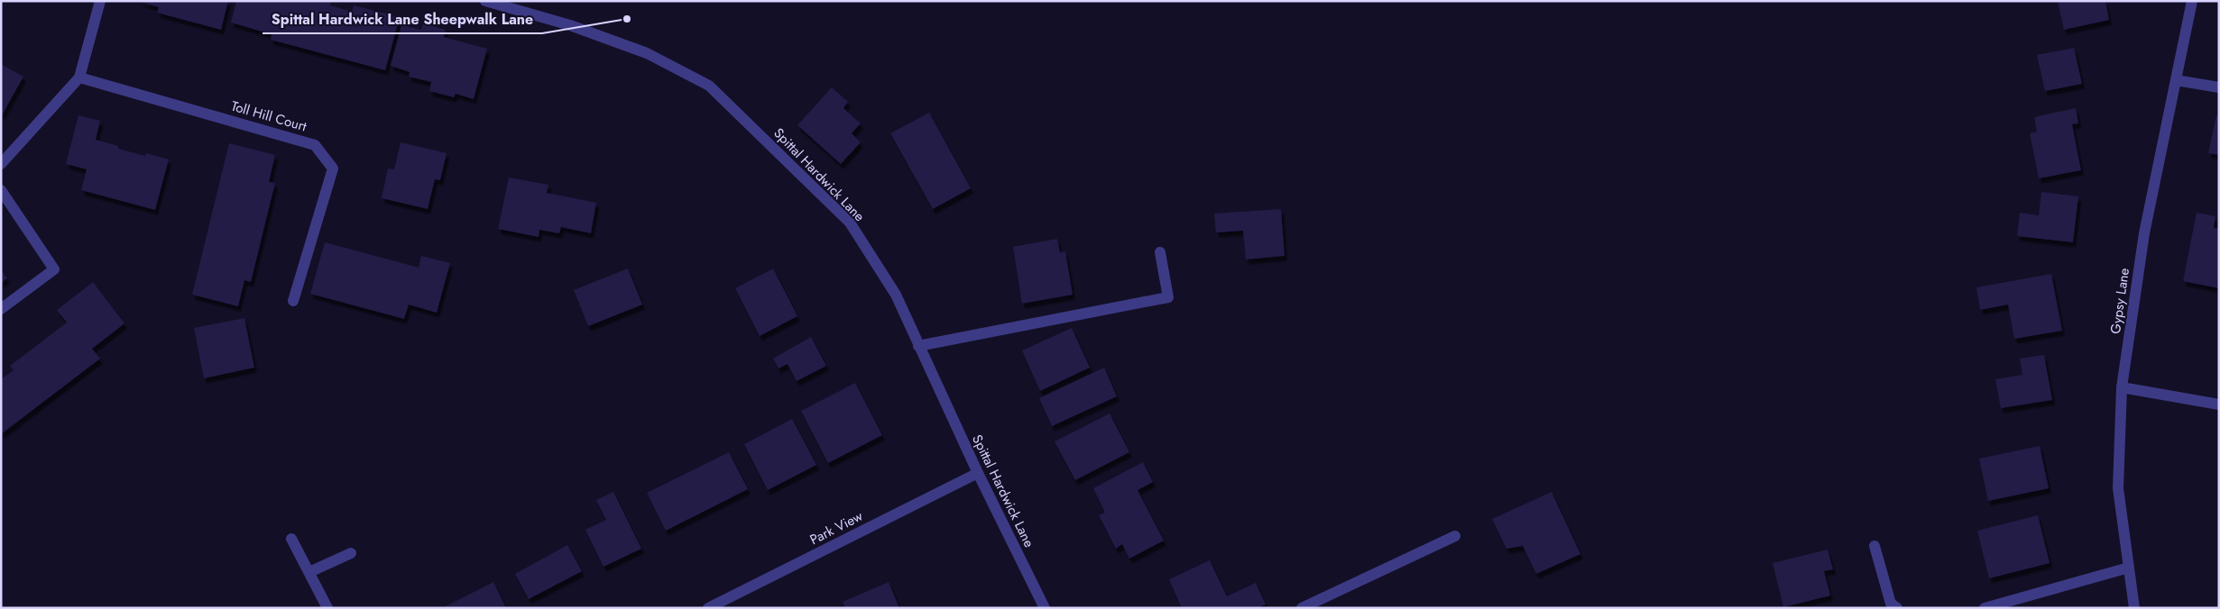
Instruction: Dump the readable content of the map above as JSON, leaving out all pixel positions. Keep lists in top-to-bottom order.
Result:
{
  "streets": {
    "street": [
      "Toll Hill Court",
      "Spittal Hardwick Lane",
      "Gypsy Lane",
      "Park View"
    ]
  },
  "crossings": [
    ["Spittal Hardwick Lane", "Park View"]
  ],
  "places": ["Spittal Hardwick Lane Sheepwalk Lane"]
}
